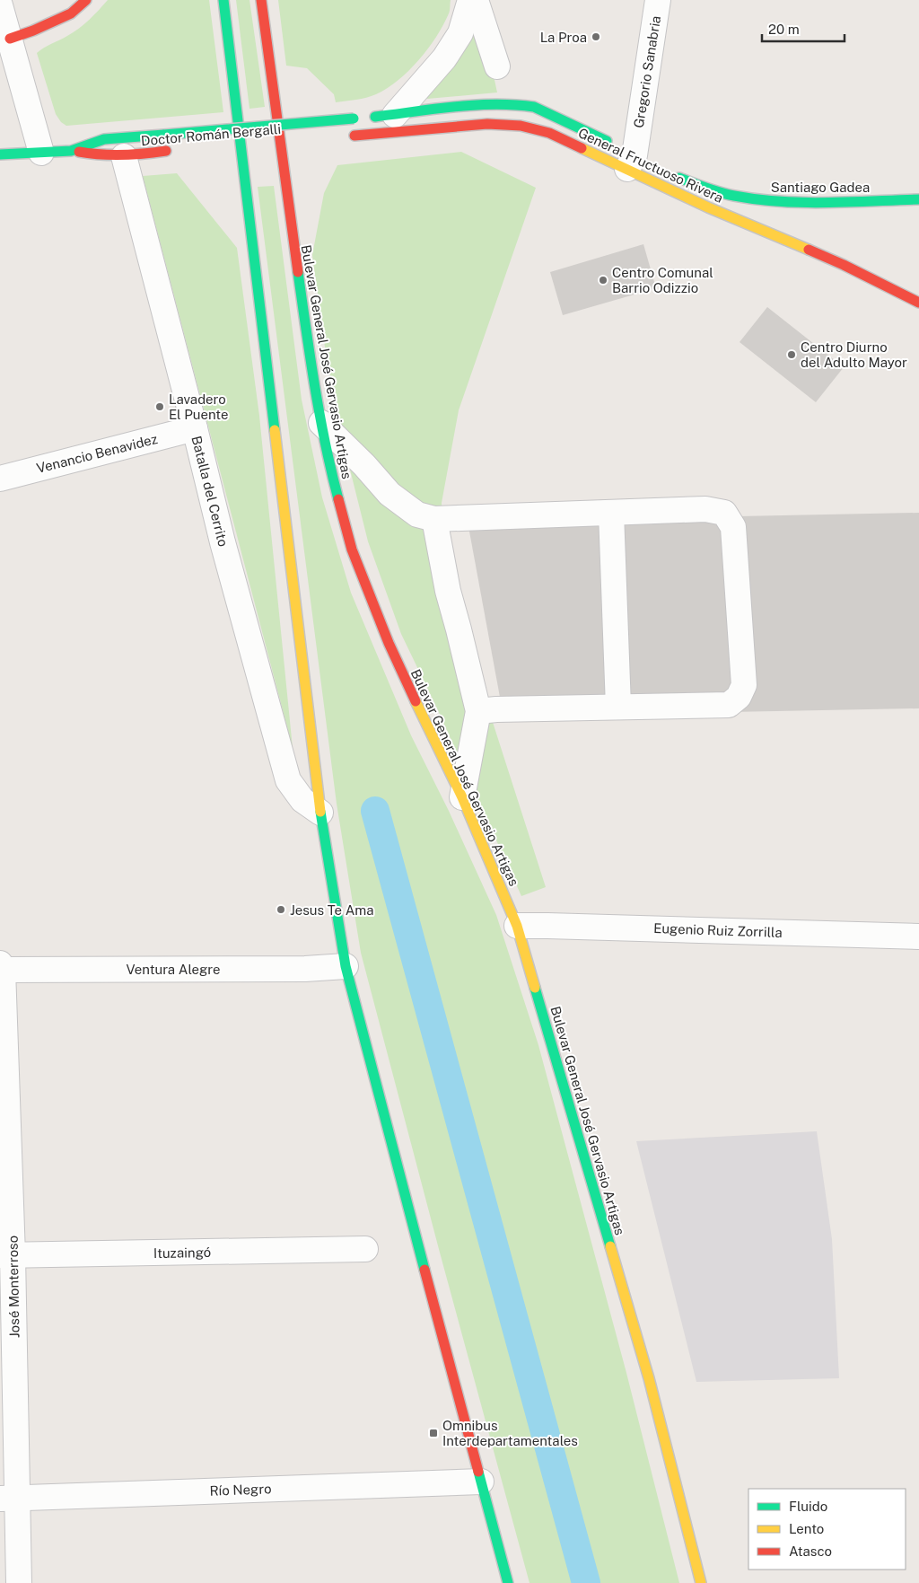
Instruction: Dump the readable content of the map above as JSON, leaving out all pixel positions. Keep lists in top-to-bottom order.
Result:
{
  "streets": {
    "main road": [
      "Doctor Román Bergalli",
      "General Fructuoso Rivera",
      "Santiago Gadea",
      "Bulevar General José Gervasio Artigas"
    ],
    "street": [
      "Gregorio Sanabria",
      "Venancio Benavidez",
      "Batalla del Cerrito",
      "Eugenio Ruiz Zorrilla",
      "Ventura Alegre",
      "Ituzaingó",
      "José Monterroso",
      "Río Negro"
    ]
  },
  "crossings": [
    ["Gregorio Sanabria", "General Fructuoso Rivera"],
    ["Doctor Román Bergalli", "General Fructuoso Rivera"],
    ["Doctor Román Bergalli", "Batalla del Cerrito"],
    ["General Fructuoso Rivera", "Santiago Gadea"],
    ["Bulevar General José Gervasio Artigas", "Eugenio Ruiz Zorrilla"],
    ["Venancio Benavidez", "Batalla del Cerrito"],
    ["Ventura Alegre", "José Monterroso"],
    ["Ituzaingó", "José Monterroso"],
    ["José Monterroso", "Río Negro"]
  ],
  "places": {
    "other": [
      "La Proa",
      "Centro Comunal Barrio Odizzio",
      "Centro Diurno del Adulto Mayor",
      "Lavadero El Puente",
      "Jesus Te Ama"
    ],
    "transit": ["Omnibus Interdepartamentales"]
  },
  "legend": ["Fluido", "Lento", "Atasco"],
  "scale_bar": "20 m"
}
